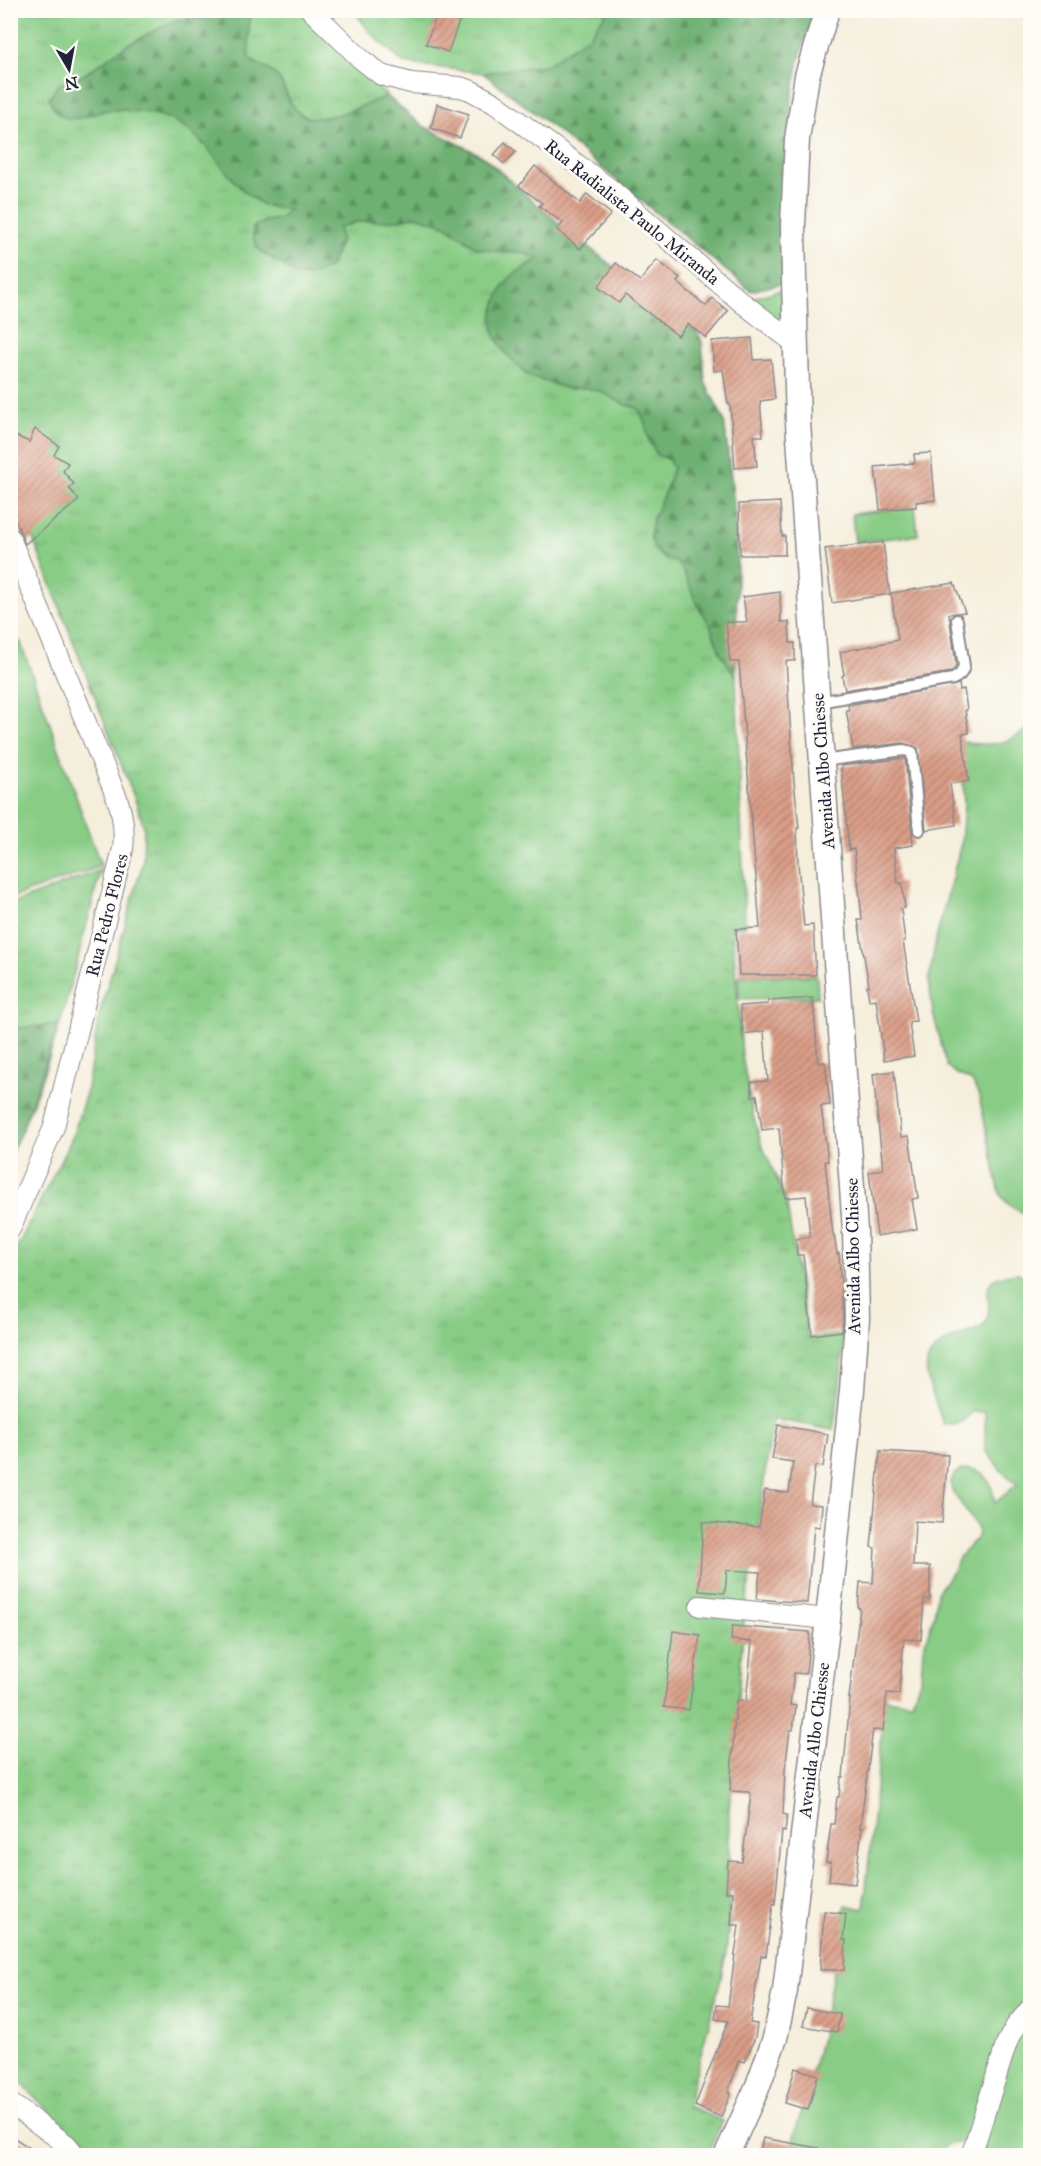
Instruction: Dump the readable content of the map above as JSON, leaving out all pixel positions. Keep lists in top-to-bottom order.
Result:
{
  "streets": {
    "street": ["Rua Radialista Paulo Miranda", "Avenida Albo Chiesse", "Rua Pedro Flores"]
  },
  "crossings": [
    ["Rua Radialista Paulo Miranda", "Avenida Albo Chiesse"]
  ],
  "north": "bottom"
}
